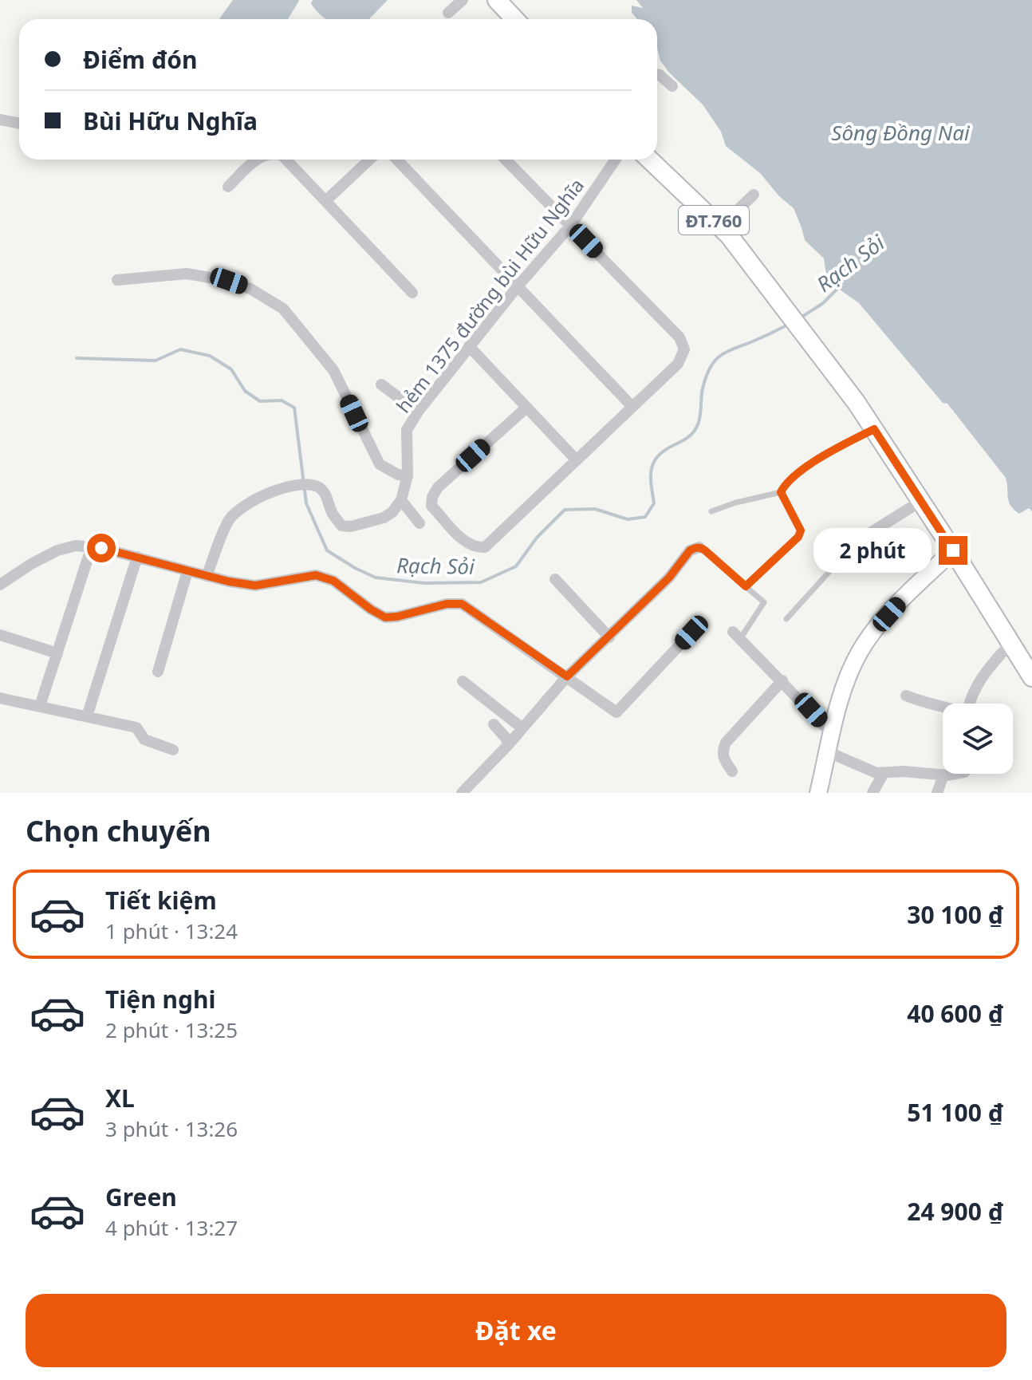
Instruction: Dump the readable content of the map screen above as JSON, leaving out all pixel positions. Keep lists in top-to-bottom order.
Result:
{
  "streets": {
    "main road": ["ĐT.760"],
    "street": ["hẻm 1375 đường bùi Hữu Nghĩa"]
  },
  "water": ["Sông Đồng Nai", "Rạch Sỏi"],
  "page": {
    "banner": ["Điểm đón", "Bùi Hữu Nghĩa"],
    "bubble": "2 phút",
    "heading": "Chọn chuyến",
    "list": [
      {
        "name": "Tiết kiệm",
        "note": "1 phút · 13:24",
        "value": "30 100 ₫"
      },
      {
        "name": "Tiện nghi",
        "note": "2 phút · 13:25",
        "value": "40 600 ₫"
      },
      {
        "name": "XL",
        "note": "3 phút · 13:26",
        "value": "51 100 ₫"
      },
      {
        "name": "Green",
        "note": "4 phút · 13:27",
        "value": "24 900 ₫"
      }
    ],
    "buttons": "Đặt xe"
  }
}
